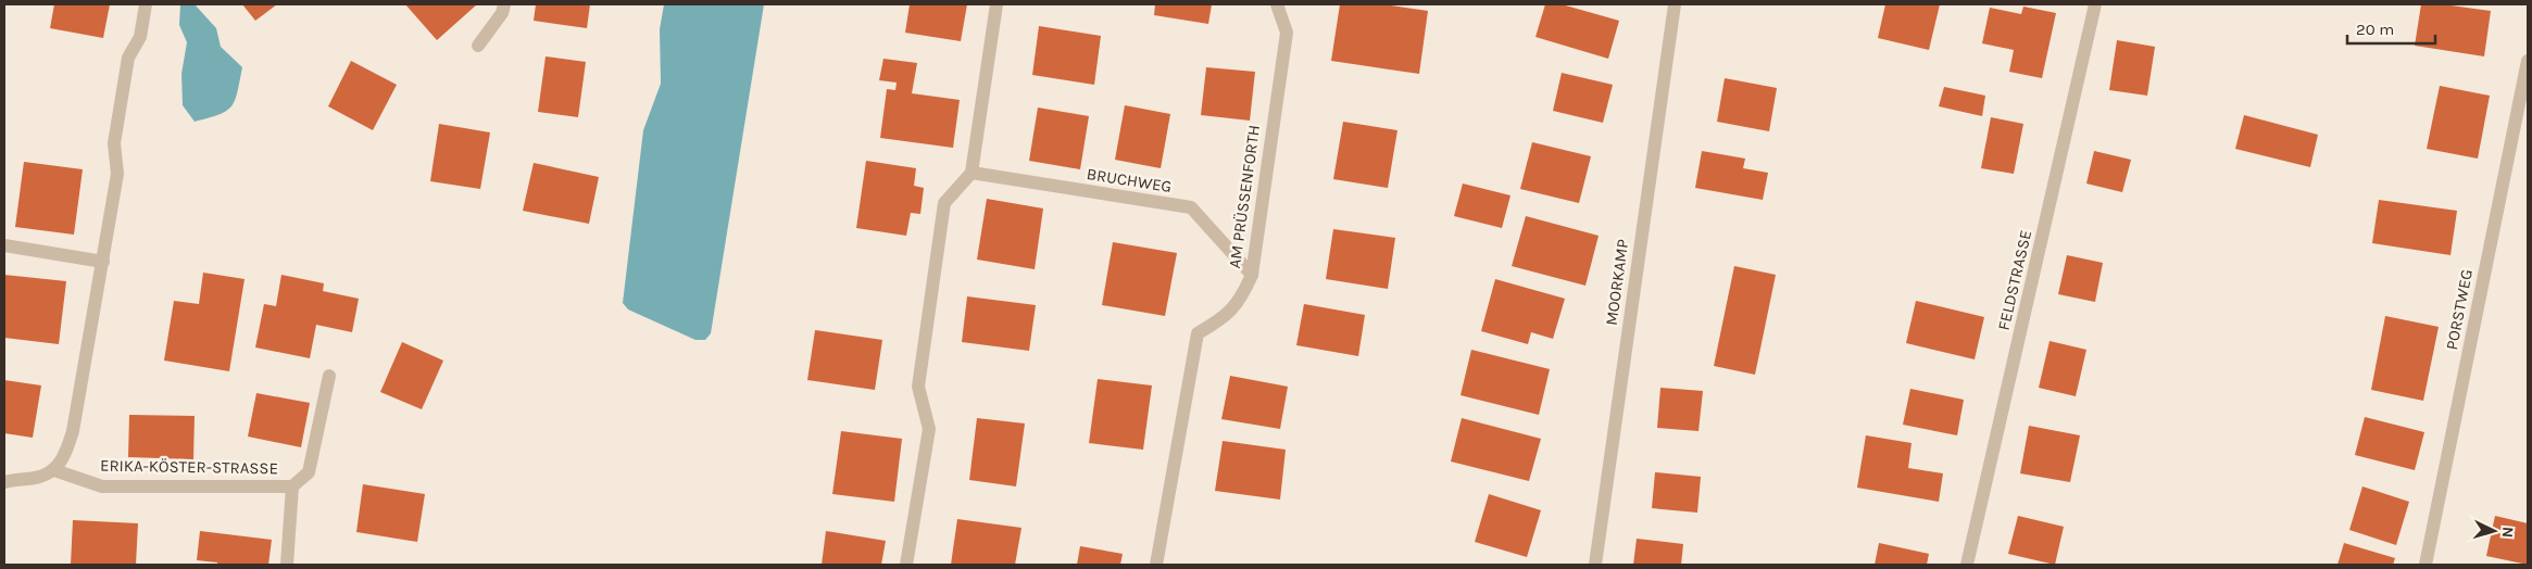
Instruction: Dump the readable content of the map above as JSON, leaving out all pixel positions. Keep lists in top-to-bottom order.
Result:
{
  "streets": {
    "street": [
      "BRUCHWEG",
      "AM PRÜSSENFORTH",
      "FELDSTRASSE",
      "MOORKAMP",
      "PORSTWEG",
      "ERIKA-KÖSTER-STRASSE"
    ]
  },
  "crossings": [
    ["BRUCHWEG", "AM PRÜSSENFORTH"]
  ],
  "scale_bar": "20 m",
  "north": "right"
}
